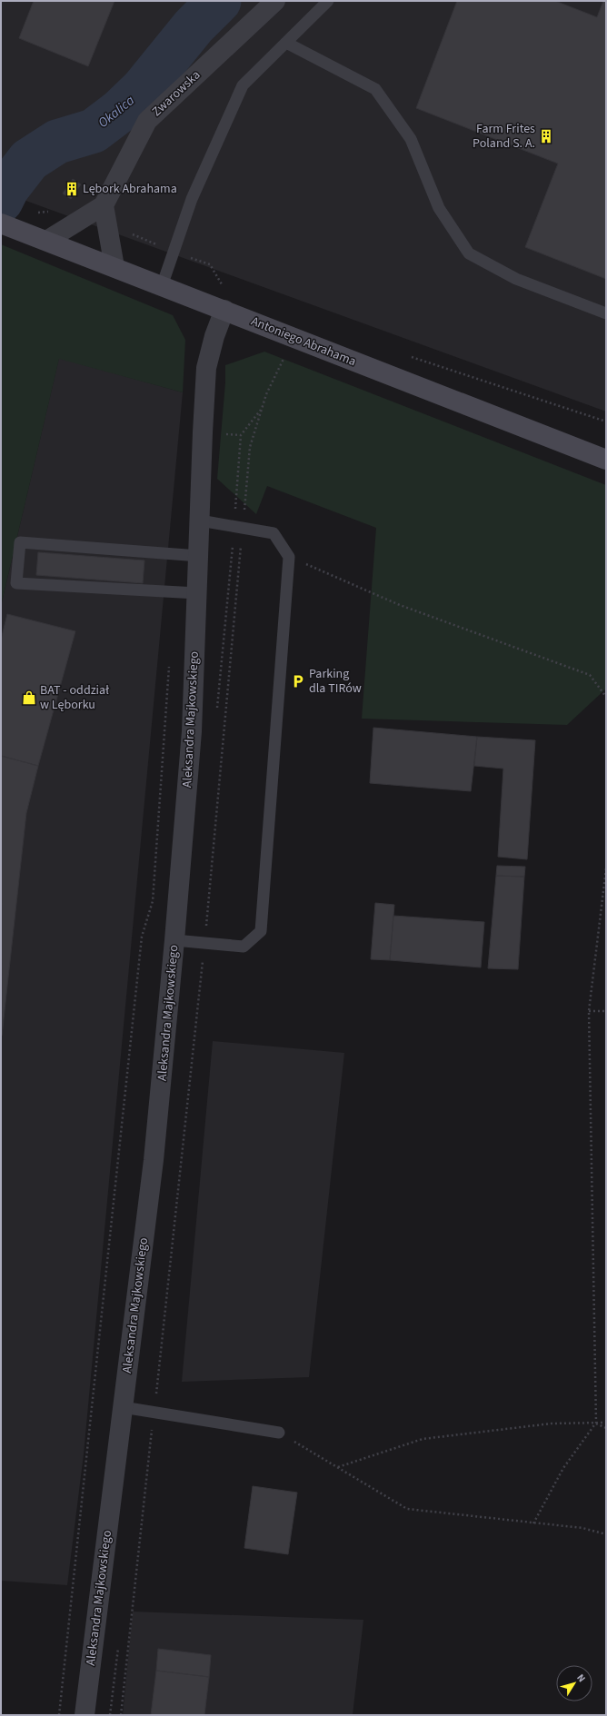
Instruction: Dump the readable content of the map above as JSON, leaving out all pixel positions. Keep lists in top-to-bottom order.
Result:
{
  "streets": {
    "main road": ["Antoniego Abrahama"],
    "street": ["Zwarowska", "Aleksandra Majkowskiego"]
  },
  "crossings": [
    ["Antoniego Abrahama", "Aleksandra Majkowskiego"]
  ],
  "water": ["Okalica"],
  "places": {
    "building": ["Farm Frites Poland S. A.", "Lębork Abrahama"],
    "parking": ["Parking dla TIRów"],
    "shop": ["BAT - oddział w Lęborku"]
  },
  "north": "top right"
}
